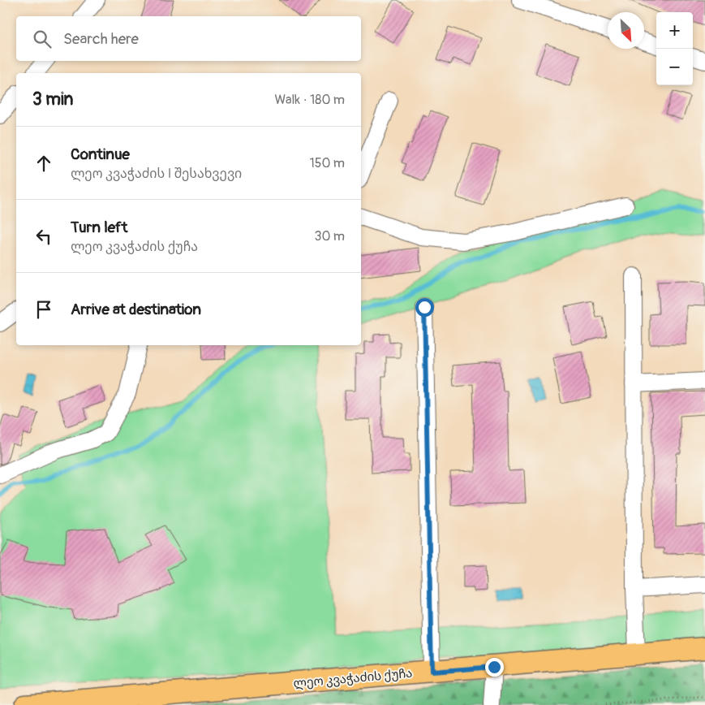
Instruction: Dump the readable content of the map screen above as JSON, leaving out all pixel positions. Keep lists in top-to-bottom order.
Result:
{
  "streets": {
    "main road": ["ლეო კვაჭაძის ქუჩა"]
  },
  "north": "bottom right",
  "page": {
    "map_buttons": ["+", "−"],
    "search": "Search here",
    "heading": ["3 min", "Walk · 180 m"],
    "list": [
      ["Continue", "ლეო კვაჭაძის I შესახვევი", "150 m"],
      ["Turn left", "ლეო კვაჭაძის ქუჩა", "30 m"],
      "Arrive at destination"
    ]
  }
}
